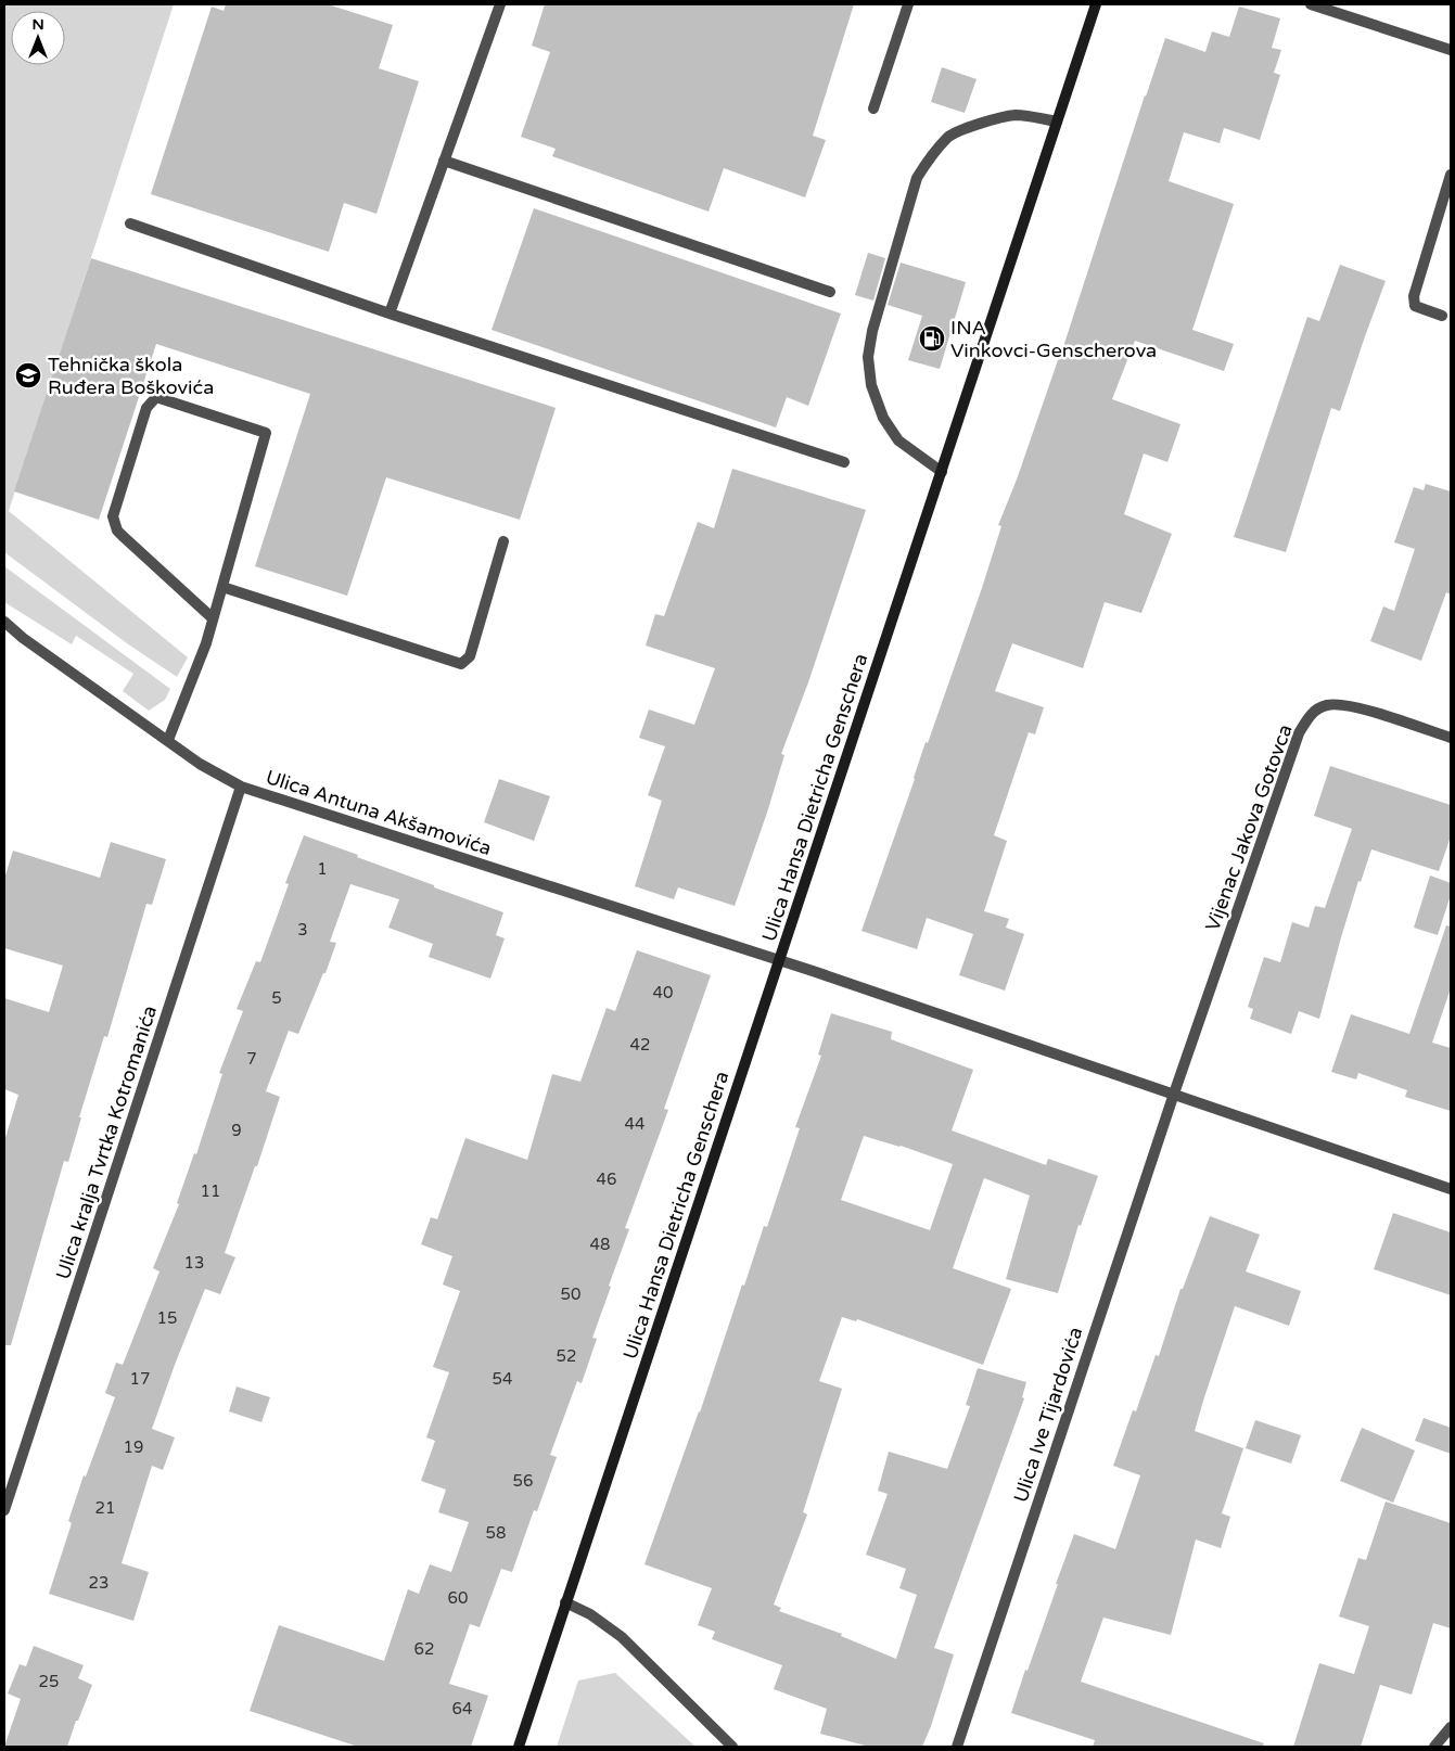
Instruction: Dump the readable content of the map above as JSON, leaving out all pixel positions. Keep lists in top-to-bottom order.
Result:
{
  "streets": {
    "main road": ["Ulica Hansa Dietricha Genschera"],
    "street": [
      "Ulica Antuna Akšamovića",
      "Vijenac Jakova Gotovca",
      "Ulica kralja Tvrtka Kotromanića",
      "Ulica Ive Tijardovića"
    ]
  },
  "crossings": [
    ["Ulica Hansa Dietricha Genschera", "Ulica Antuna Akšamovića"],
    ["Ulica Antuna Akšamovića", "Ulica kralja Tvrtka Kotromanića"],
    ["Vijenac Jakova Gotovca", "Ulica Ive Tijardovića"]
  ],
  "places": {
    "fuel station": ["INA Vinkovci-Genscherova"],
    "school or university": ["Tehnička škola Ruđera Boškovića"]
  },
  "house_numbers": [
    "1",
    "3",
    "40",
    "5",
    "42",
    "7",
    "44",
    "9",
    "46",
    "11",
    "48",
    "13",
    "50",
    "15",
    "52",
    "17",
    "54",
    "19",
    "56",
    "21",
    "58",
    "23",
    "60",
    "62",
    "25",
    "64"
  ],
  "north": "top"
}
